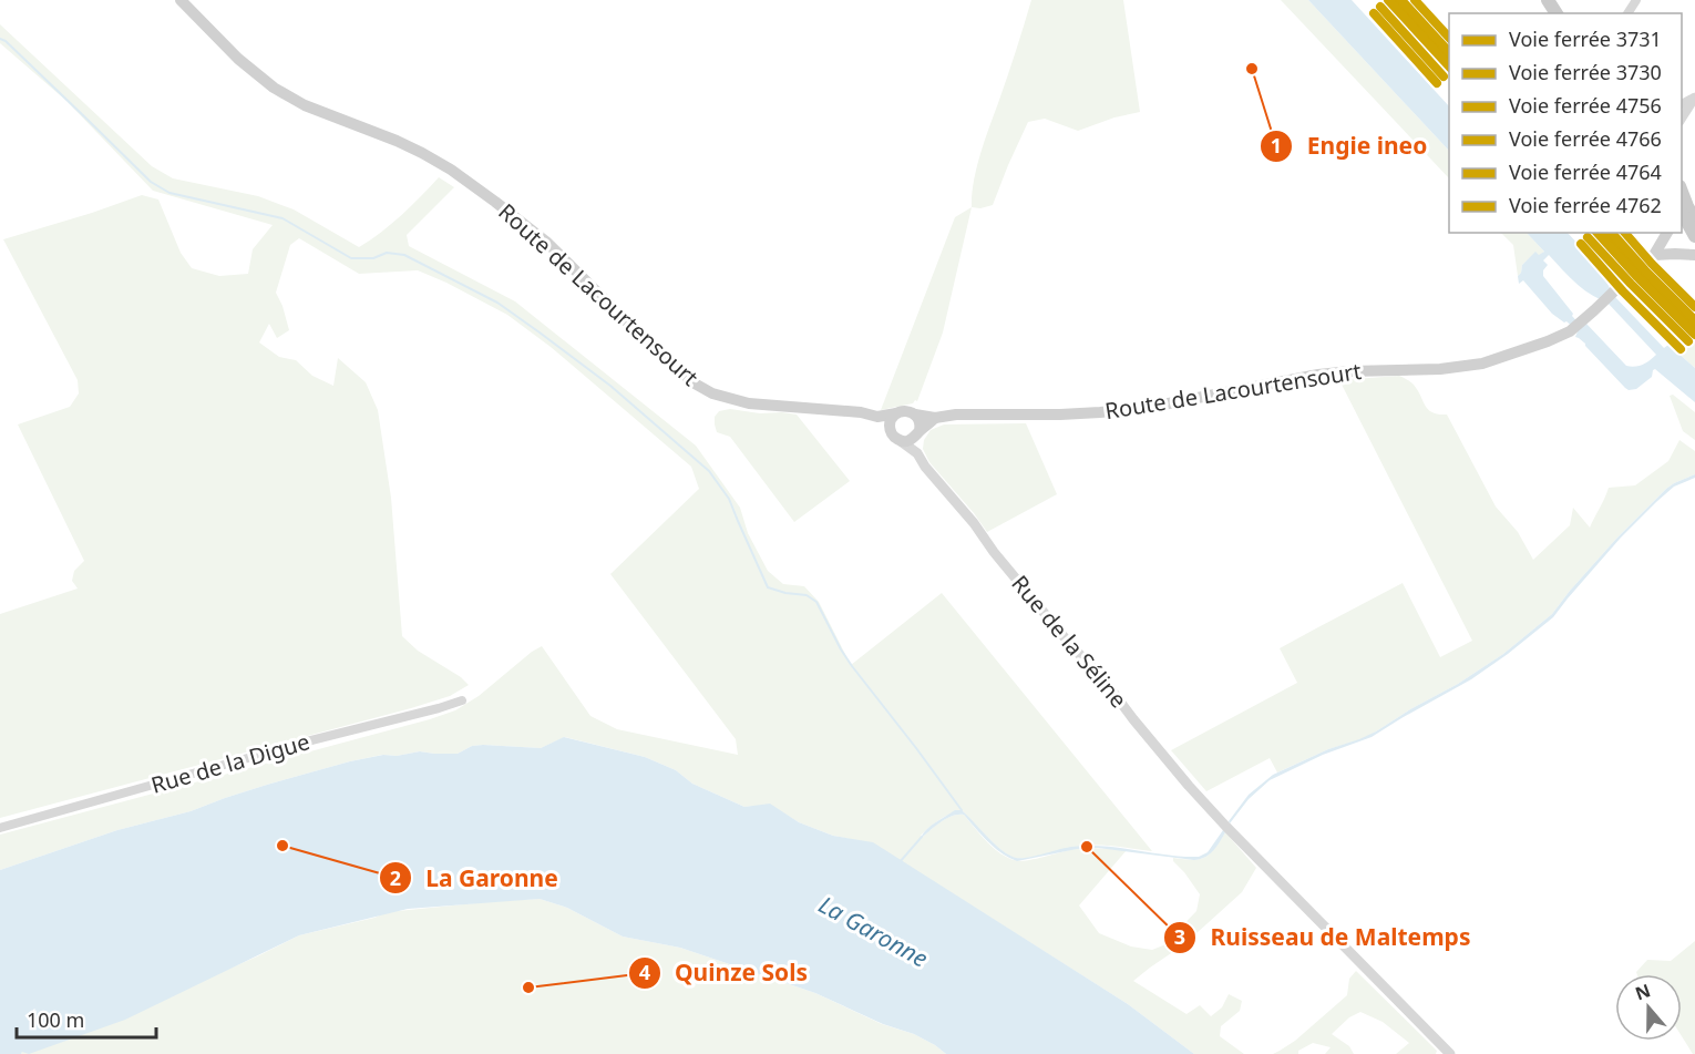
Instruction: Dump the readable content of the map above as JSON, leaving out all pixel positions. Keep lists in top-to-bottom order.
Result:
{
  "streets": {
    "main road": ["Route de Lacourtensourt"],
    "street": ["Rue de la Séline", "Rue de la Digue"]
  },
  "crossings": [
    ["Route de Lacourtensourt", "Rue de la Séline"]
  ],
  "water": ["La Garonne"],
  "places": [
    "Engie ineo",
    "La Garonne",
    "Ruisseau de Maltemps",
    "Quinze Sols"
  ],
  "lines": [
    "rail line 3731",
    "rail line 3730",
    "rail line 4766",
    "rail line 4762",
    "rail line 4756",
    "rail line 4764"
  ],
  "legend": [
    "Voie ferrée 3731",
    "Voie ferrée 3730",
    "Voie ferrée 4756",
    "Voie ferrée 4766",
    "Voie ferrée 4764",
    "Voie ferrée 4762"
  ],
  "scale_bar": "100 m",
  "north": "top"
}
